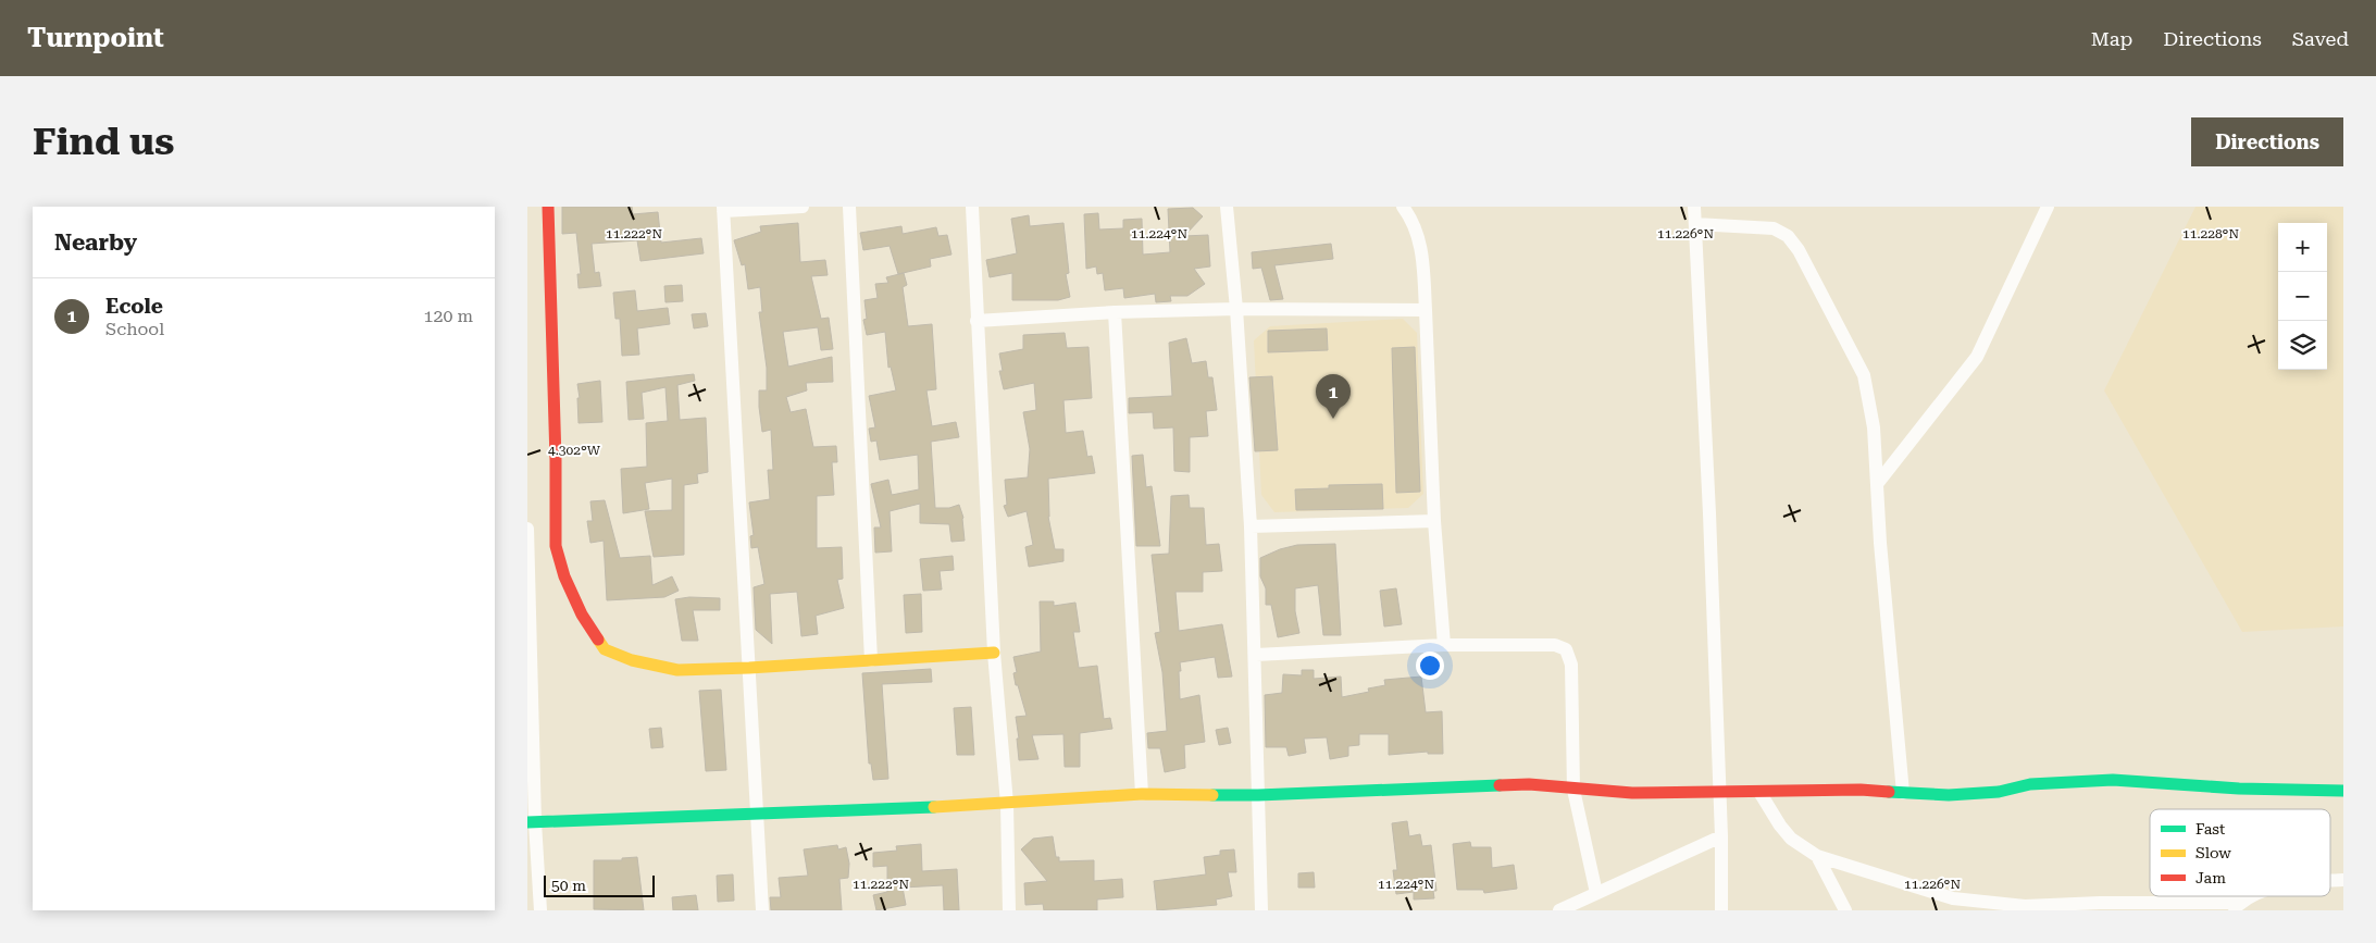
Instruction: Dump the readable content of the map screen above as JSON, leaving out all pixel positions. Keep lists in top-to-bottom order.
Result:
{
  "legend": ["Fast", "Slow", "Jam"],
  "scale_bar": "50 m",
  "page": {
    "header": "Turnpoint",
    "nav": ["Map", "Directions", "Saved"],
    "buttons": "Directions",
    "title": "Find us",
    "heading": "Nearby",
    "map_buttons": ["+", "−"],
    "list": [
      {
        "mark": "1",
        "name": "Ecole",
        "note": "School",
        "value": "120 m"
      }
    ],
    "pins": "1",
    "scale": "50 m"
  },
  "coordinates": [
    "11.222°N",
    "11.224°N",
    "11.226°N",
    "11.228°N",
    "4.302°W"
  ]
}
